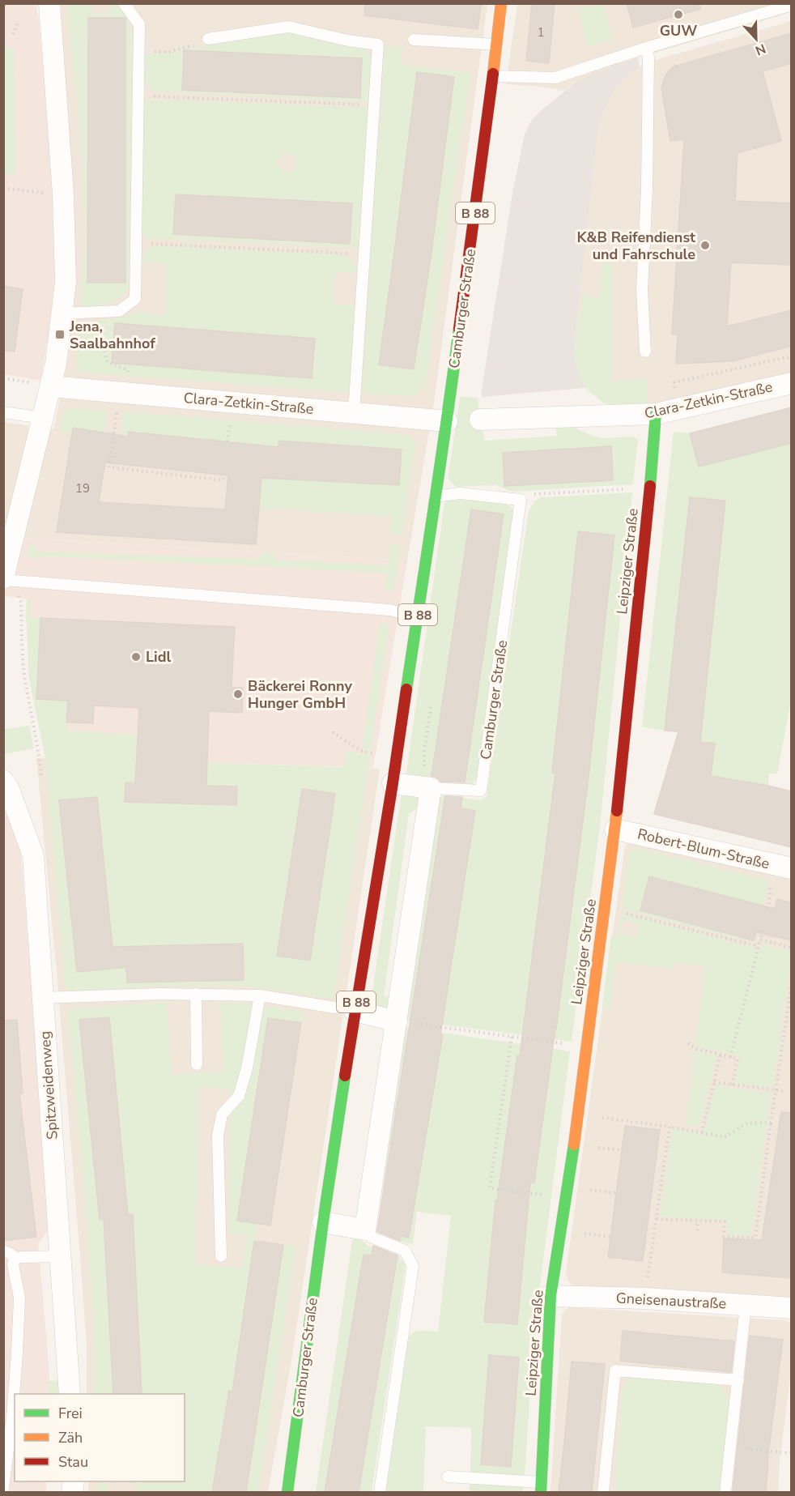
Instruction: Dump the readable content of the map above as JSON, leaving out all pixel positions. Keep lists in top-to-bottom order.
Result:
{
  "streets": {
    "main road": ["B 88", "Camburger Straße", "Leipziger Straße"],
    "street": [
      "Clara-Zetkin-Straße",
      "Robert-Blum-Straße",
      "Spitzweidenweg",
      "Gneisenaustraße"
    ]
  },
  "crossings": [
    ["Camburger Straße", "Clara-Zetkin-Straße"],
    ["Clara-Zetkin-Straße", "Leipziger Straße"],
    ["Leipziger Straße", "Robert-Blum-Straße"],
    ["Leipziger Straße", "Gneisenaustraße"]
  ],
  "places": {
    "other": [
      "GUW",
      "K&B Reifendienst und Fahrschule",
      "Lidl",
      "Bäckerei Ronny Hunger GmbH"
    ],
    "transit": ["Jena, Saalbahnhof"]
  },
  "house_numbers": ["1", "19"],
  "legend": ["Frei", "Zäh", "Stau"],
  "north": "bottom"
}
